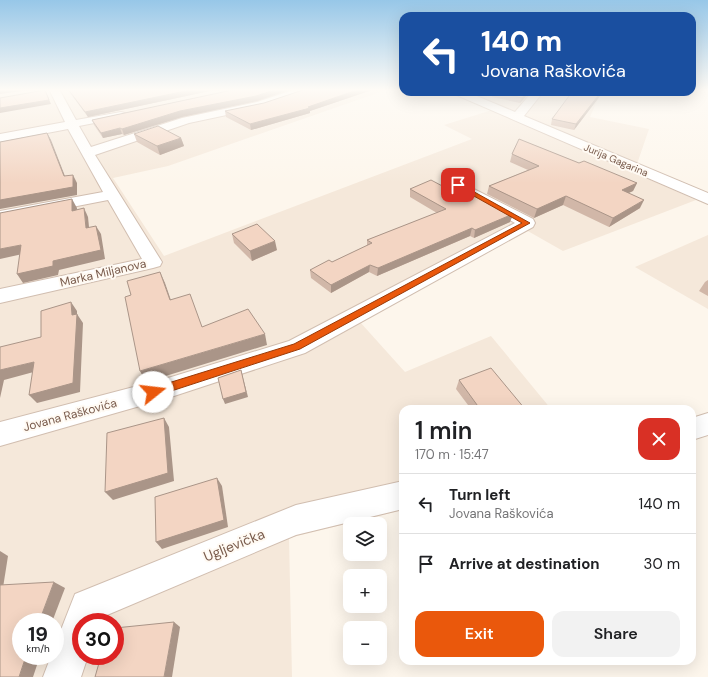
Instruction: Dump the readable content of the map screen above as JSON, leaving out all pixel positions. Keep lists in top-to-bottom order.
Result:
{
  "streets": {
    "street": [
      "Jurija Gagarina",
      "Marka Miljanova",
      "Jovana Raškovića",
      "Ugljevička"
    ]
  },
  "page": {
    "turn": ["140 m", "Jovana Raškovića"],
    "heading": ["1 min", "170 m · 15:47"],
    "list": [
      {
        "name": "Turn left",
        "note": "Jovana Raškovića",
        "value": "140 m"
      },
      {
        "name": "Arrive at destination",
        "value": "30 m"
      }
    ],
    "map_buttons": ["+", "−"],
    "buttons": ["Exit", "Share"],
    "speed": "19 km/h",
    "limit": "30"
  }
}
